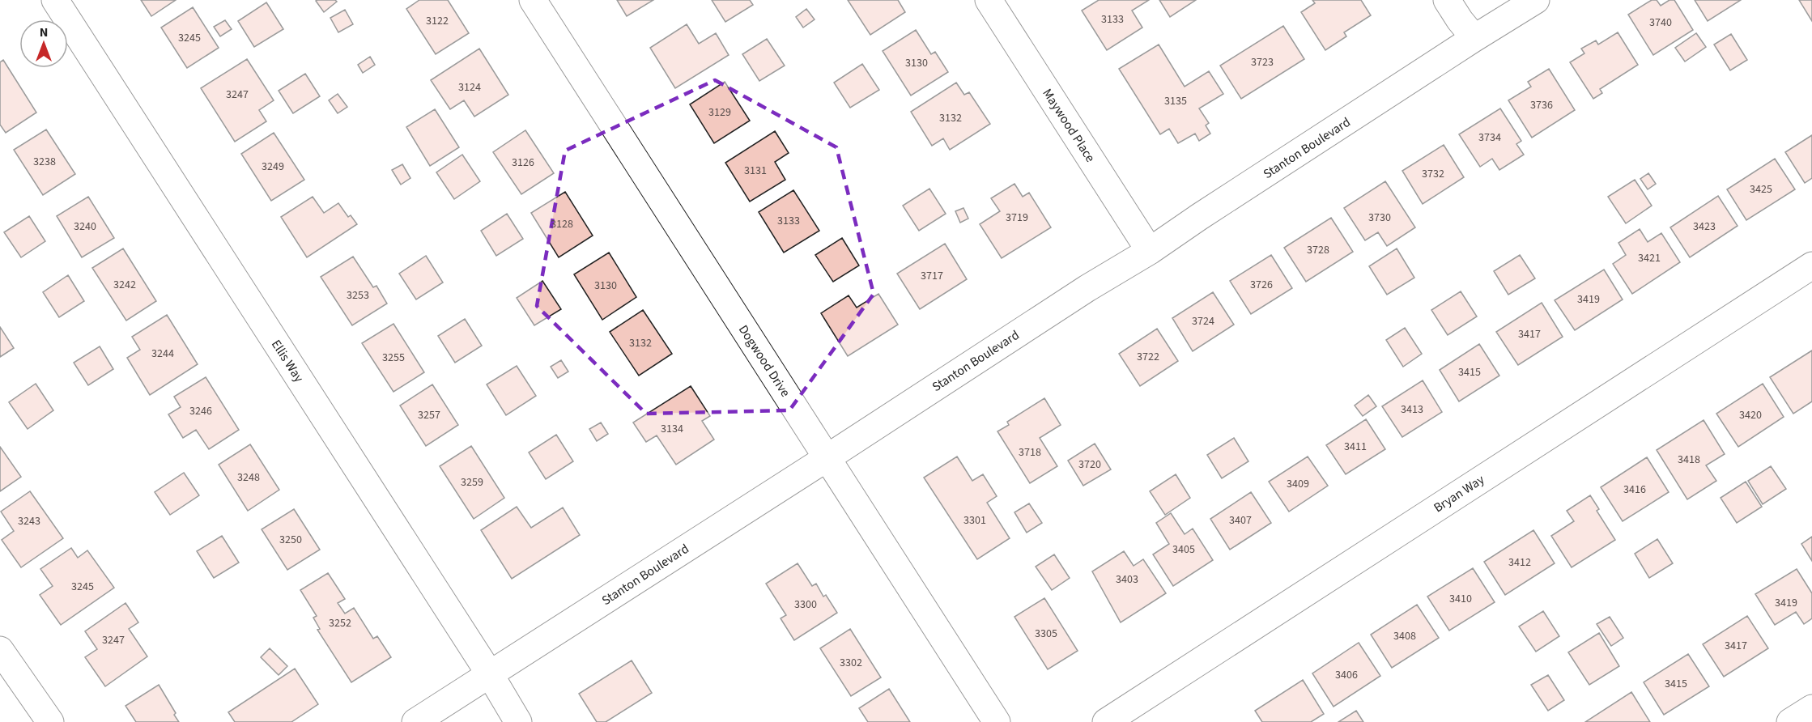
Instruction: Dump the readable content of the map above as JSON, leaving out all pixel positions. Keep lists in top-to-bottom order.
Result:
{
  "streets": {
    "street": [
      "Maywood Place",
      "Stanton Boulevard",
      "Ellis Way",
      "Dogwood Drive",
      "Bryan Way"
    ]
  },
  "crossings": [
    ["Maywood Place", "Stanton Boulevard"],
    ["Stanton Boulevard", "Ellis Way"],
    ["Stanton Boulevard", "Dogwood Drive"]
  ],
  "house_numbers": [
    "3133",
    "3122",
    "3740",
    "3245",
    "3723",
    "3130",
    "3124",
    "3247",
    "3135",
    "3736",
    "3129",
    "3132",
    "3734",
    "3238",
    "3126",
    "3249",
    "3131",
    "3732",
    "3425",
    "3719",
    "3730",
    "3133",
    "3128",
    "3240",
    "3423",
    "3728",
    "3421",
    "3717",
    "3242",
    "3726",
    "3130",
    "3253",
    "3419",
    "3724",
    "3417",
    "3132",
    "3244",
    "3722",
    "3255",
    "3415",
    "3413",
    "3246",
    "3257",
    "3420",
    "3134",
    "3411",
    "3718",
    "3418",
    "3720",
    "3248",
    "3259",
    "3409",
    "3416",
    "3301",
    "3407",
    "3243",
    "3250",
    "3405",
    "3412",
    "3403",
    "3245",
    "3410",
    "3419",
    "3300",
    "3252",
    "3305",
    "3408",
    "3247",
    "3417",
    "3302",
    "3406",
    "3415"
  ],
  "north": "top"
}
